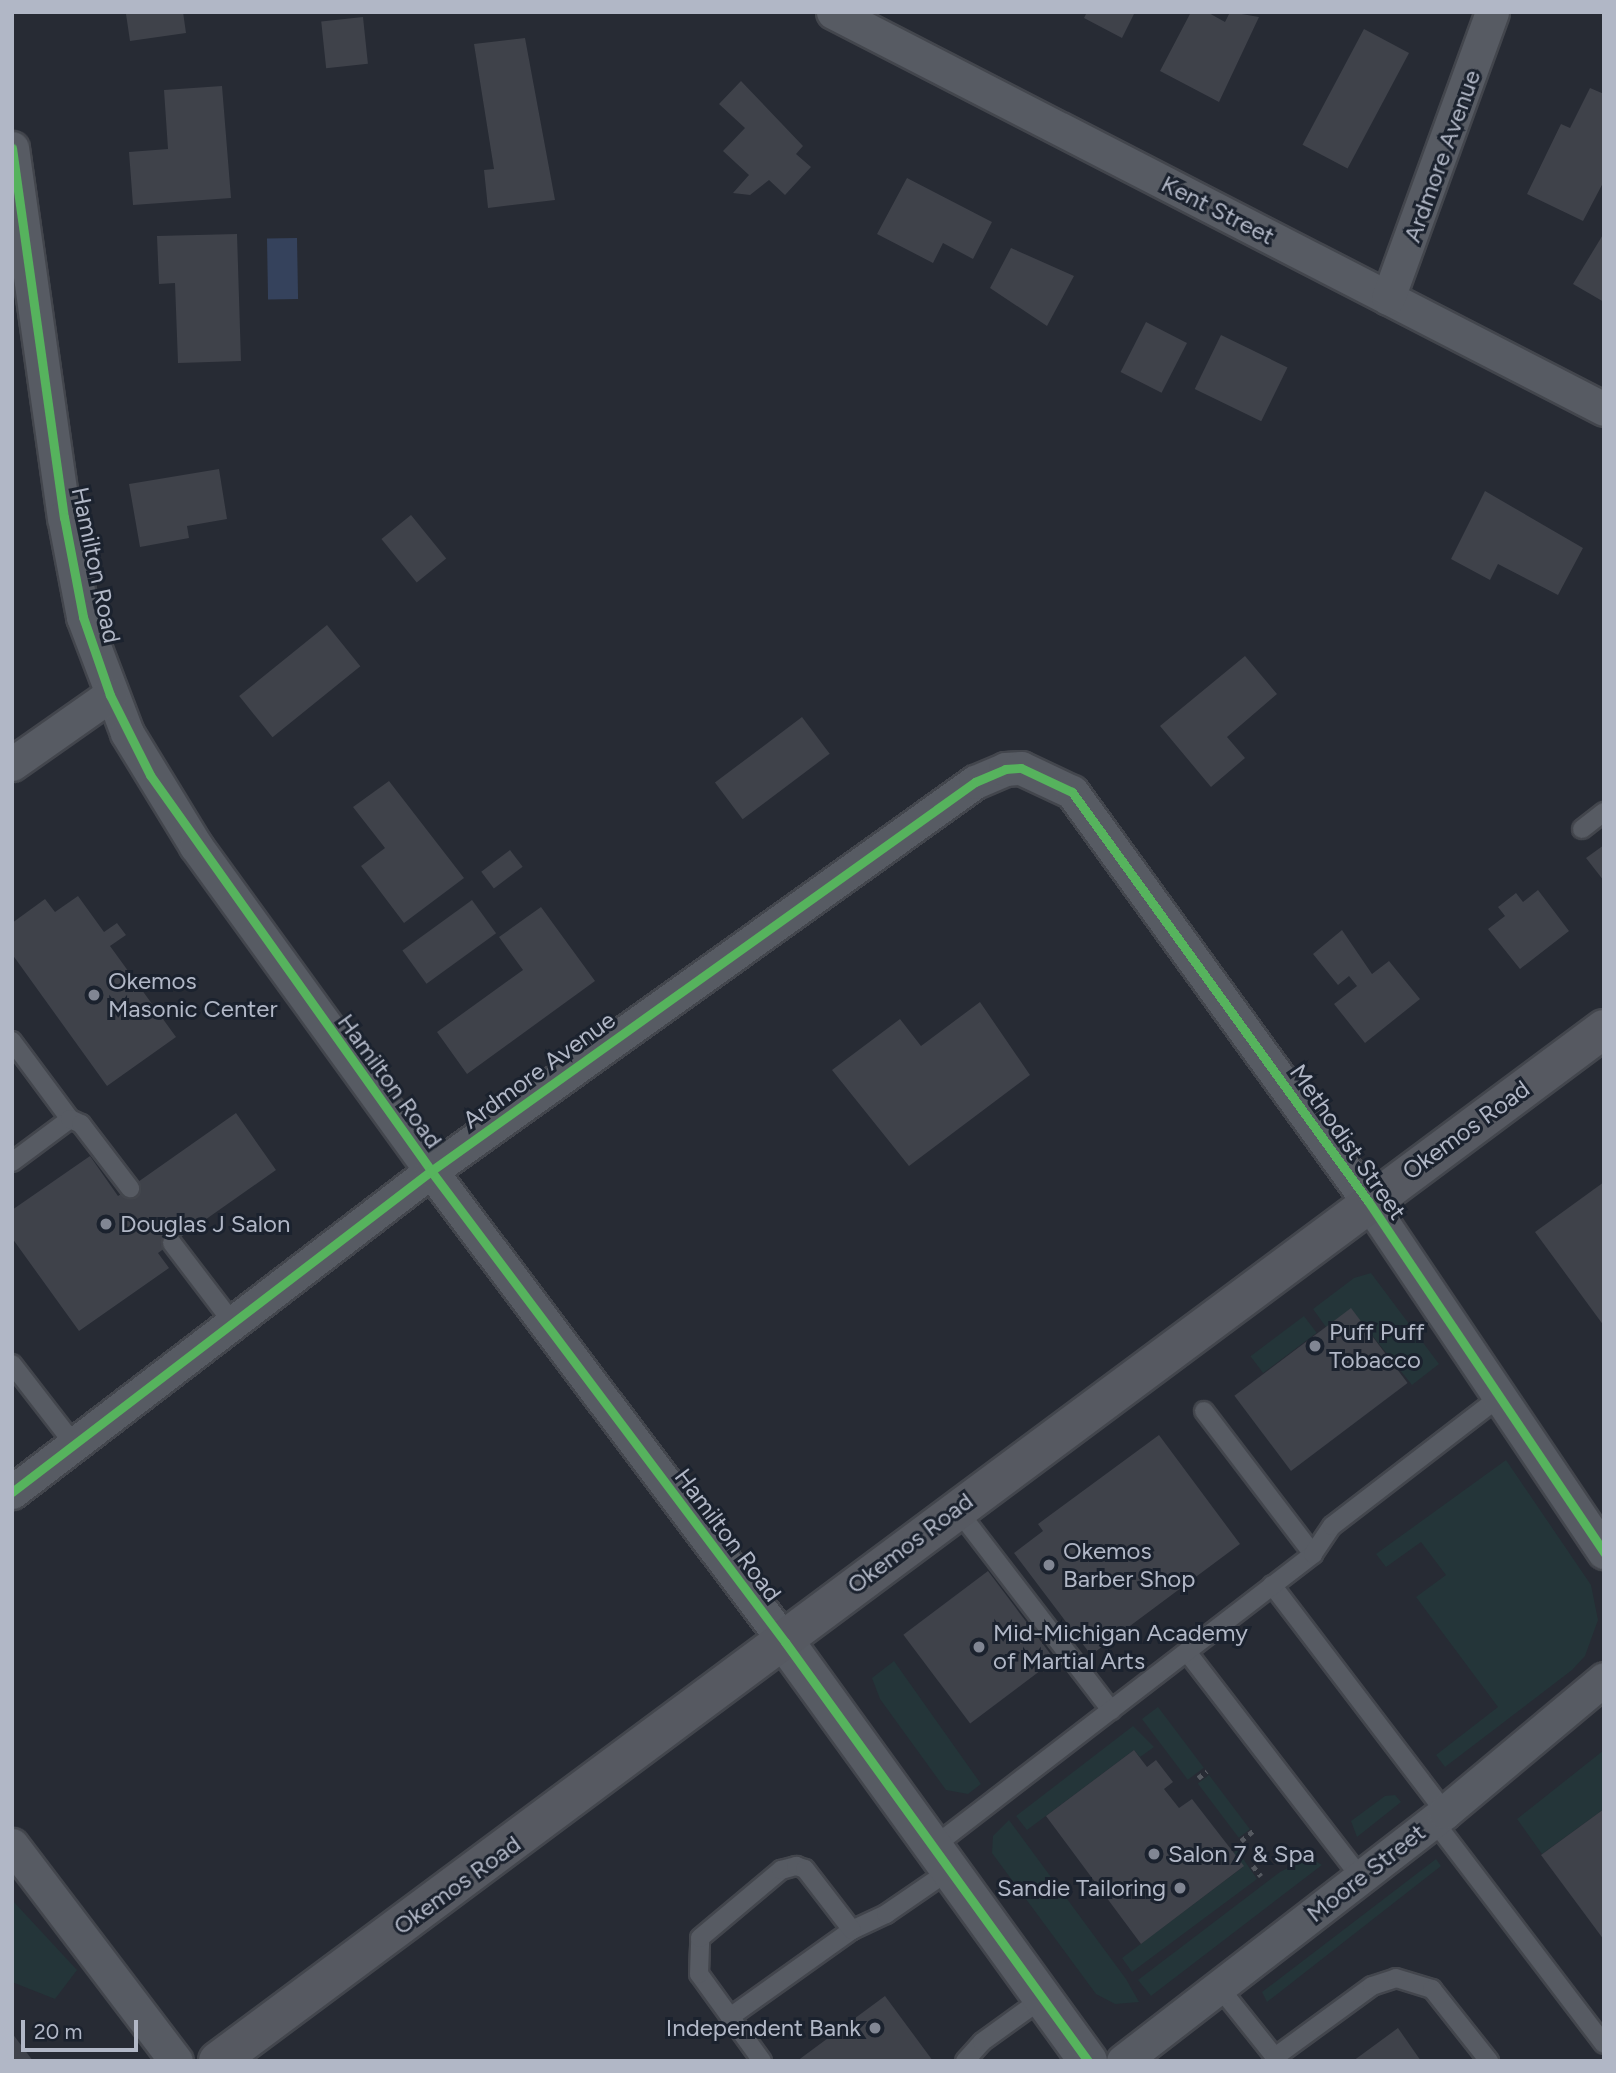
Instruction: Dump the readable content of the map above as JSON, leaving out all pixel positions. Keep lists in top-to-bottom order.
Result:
{
  "streets": {
    "main road": ["Okemos Road"],
    "street": [
      "Ardmore Avenue",
      "Kent Street",
      "Hamilton Road",
      "Methodist Street",
      "Moore Street"
    ]
  },
  "crossings": [
    ["Ardmore Avenue", "Kent Street"],
    ["Ardmore Avenue", "Hamilton Road"],
    ["Ardmore Avenue", "Methodist Street"],
    ["Hamilton Road", "Okemos Road"],
    ["Okemos Road", "Methodist Street"]
  ],
  "places": [
    "Okemos Masonic Center",
    "Douglas J Salon",
    "Puff Puff Tobacco",
    "Okemos Barber Shop",
    "Mid-Michigan Academy of Martial Arts",
    "Salon 7 & Spa",
    "Sandie Tailoring",
    "Independent Bank"
  ],
  "scale_bar": "20 m"
}
